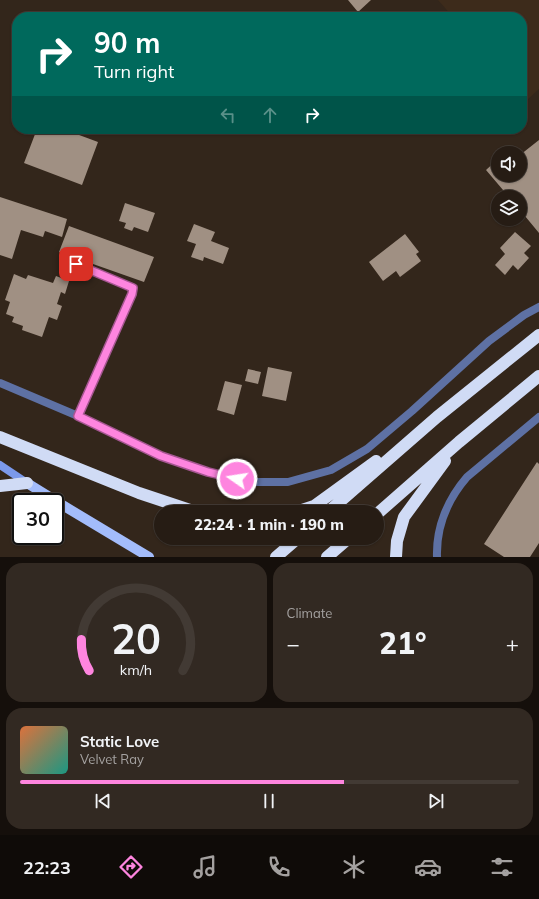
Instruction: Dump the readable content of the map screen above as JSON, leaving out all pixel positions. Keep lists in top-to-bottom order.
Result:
{
  "page": {
    "turn": ["90 m", "Turn right"],
    "limit": "30",
    "trip": "22:24 · 1 min · 190 m",
    "tile": "Climate",
    "heat": ["−", "21°", "+"],
    "song": ["Static Love", "Velvet Ray"],
    "tabs": "22:23",
    "gauge": ["20", "km/h"]
  }
}
